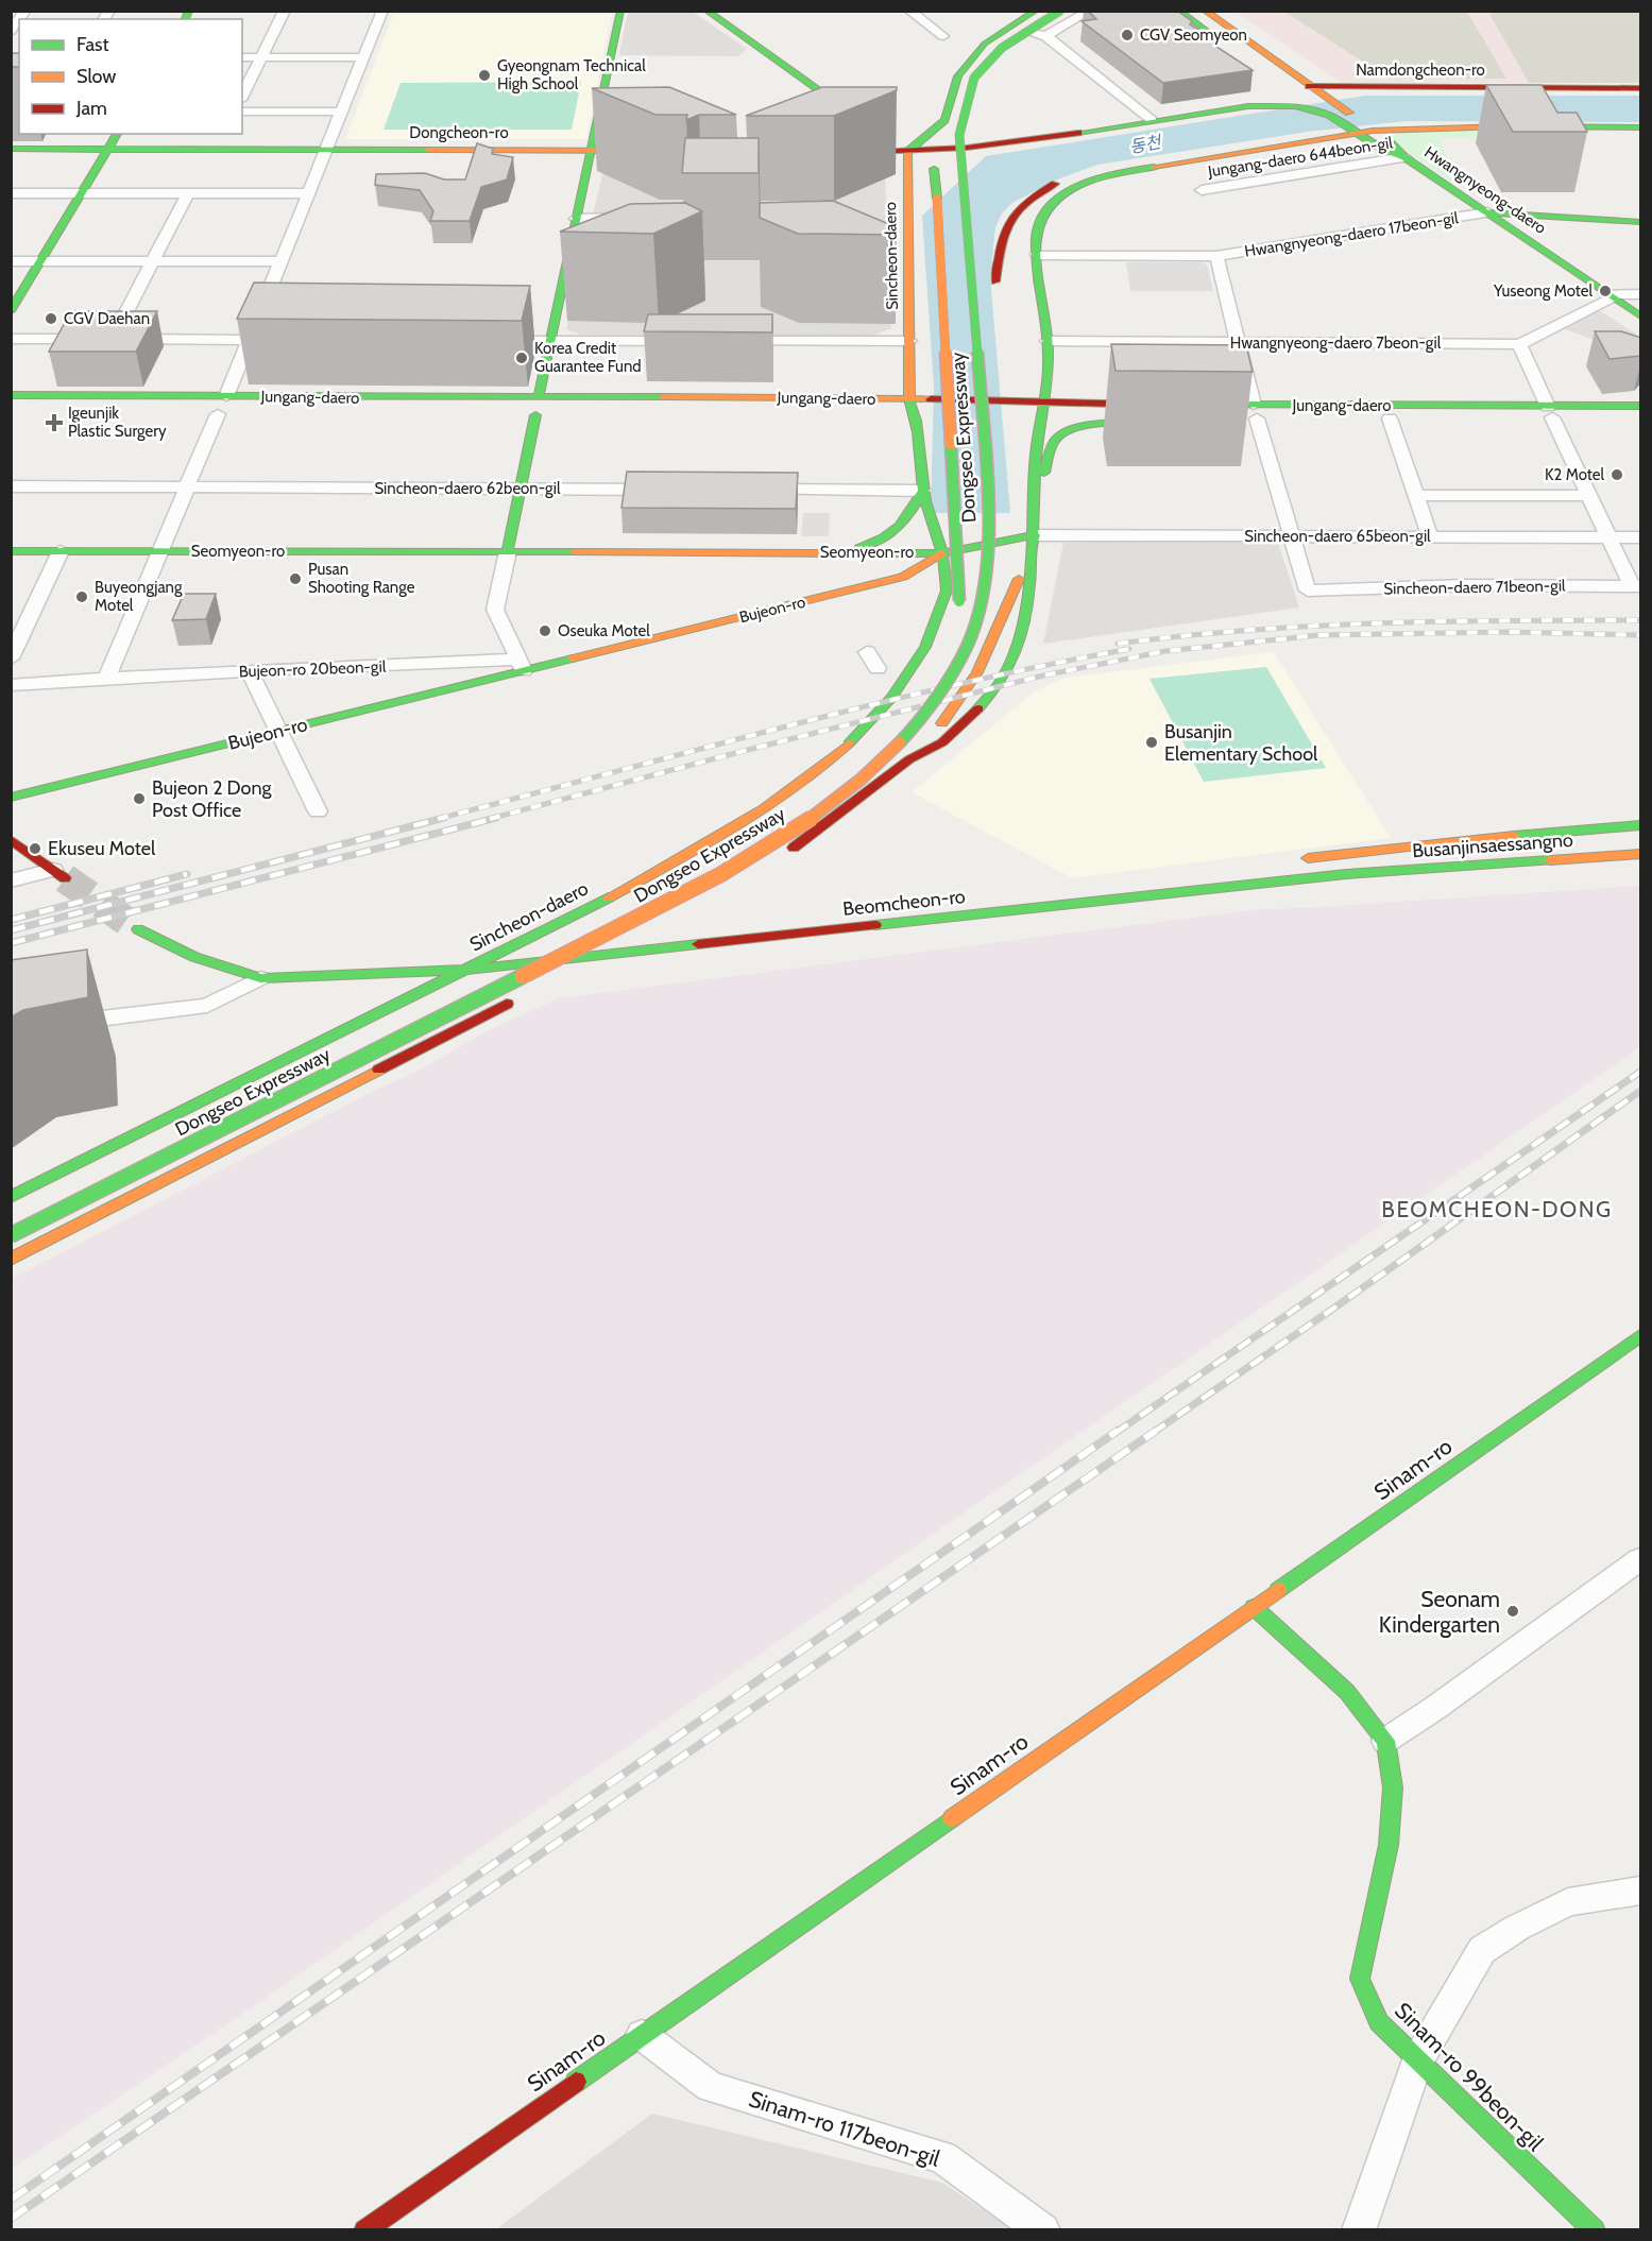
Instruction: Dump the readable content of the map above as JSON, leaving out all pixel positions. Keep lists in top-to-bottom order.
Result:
{
  "streets": {
    "main road": [
      "Namdongcheon-ro",
      "Dongcheon-ro",
      "Jungang-daero 644beon-gil",
      "Hwangnyeong-daero",
      "Sincheon-daero",
      "Jungang-daero",
      "Dongseo Expressway",
      "Seomyeon-ro",
      "Bujeon-ro",
      "Beomcheon-ro",
      "Sinam-ro",
      "Sinam-ro 99beon-gil"
    ],
    "street": [
      "Hwangnyeong-daero 17beon-gil",
      "Hwangnyeong-daero 7beon-gil",
      "Sincheon-daero 62beon-gil",
      "Sincheon-daero 65beon-gil",
      "Sincheon-daero 71beon-gil",
      "Bujeon-ro 20beon-gil",
      "Sinam-ro 117beon-gil"
    ]
  },
  "crossings": [
    ["Namdongcheon-ro", "Hwangnyeong-daero"],
    ["Jungang-daero 644beon-gil", "Hwangnyeong-daero"],
    ["Hwangnyeong-daero", "Hwangnyeong-daero 17beon-gil"],
    ["Hwangnyeong-daero", "Hwangnyeong-daero 7beon-gil"],
    ["Hwangnyeong-daero 17beon-gil", "Hwangnyeong-daero 7beon-gil"],
    ["Hwangnyeong-daero 17beon-gil", "Jungang-daero"],
    ["Hwangnyeong-daero 17beon-gil", "Sincheon-daero 65beon-gil"],
    ["Hwangnyeong-daero 17beon-gil", "Sincheon-daero 71beon-gil"],
    ["Sincheon-daero", "Jungang-daero"],
    ["Sincheon-daero", "Seomyeon-ro"],
    ["Sincheon-daero", "Bujeon-ro"],
    ["Sincheon-daero", "Beomcheon-ro"],
    ["Jungang-daero", "Sincheon-daero 65beon-gil"],
    ["Seomyeon-ro", "Bujeon-ro"],
    ["Bujeon-ro", "Bujeon-ro 20beon-gil"],
    ["Sinam-ro", "Sinam-ro 99beon-gil"],
    ["Sinam-ro", "Sinam-ro 117beon-gil"]
  ],
  "districts": ["BEOMCHEON-DONG"],
  "water": ["동천"],
  "places": {
    "other": [
      "CGV Seomyeon",
      "Gyeongnam Technical High School",
      "Yuseong Motel",
      "CGV Daehan",
      "Korea Credit Guarantee Fund",
      "K2 Motel",
      "Pusan Shooting Range",
      "Buyeongjang Motel",
      "Oseuka Motel",
      "Busanjin Elementary School",
      "Bujeon 2 Dong Post Office",
      "Ekuseu Motel",
      "Seonam Kindergarten"
    ],
    "health": ["Igeunjik Plastic Surgery"]
  },
  "legend": ["Fast", "Slow", "Jam"]
}
